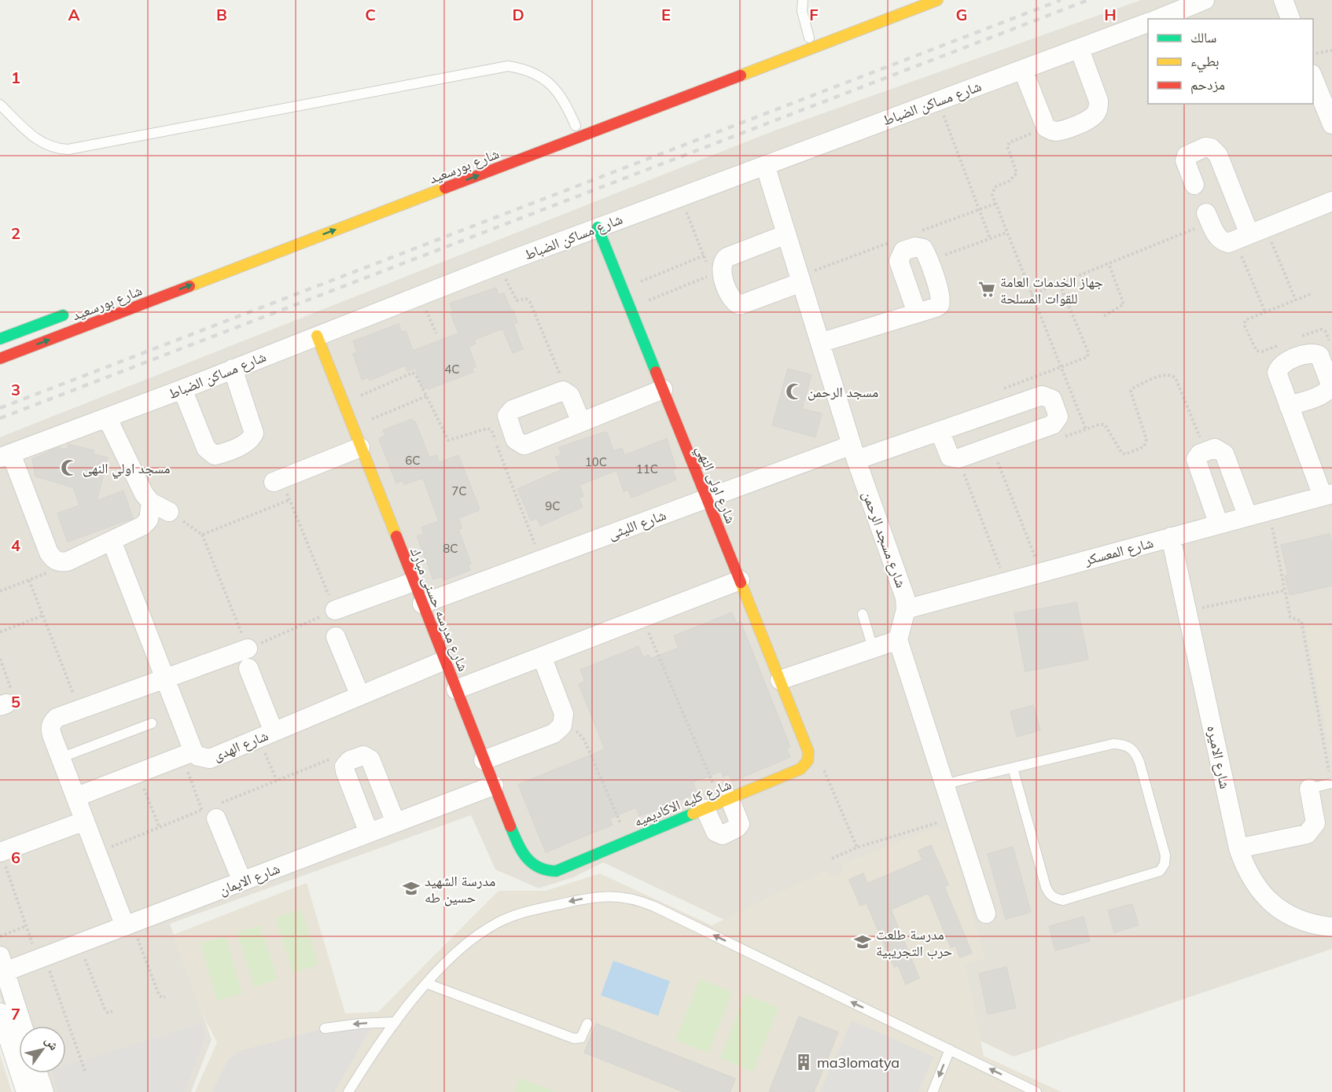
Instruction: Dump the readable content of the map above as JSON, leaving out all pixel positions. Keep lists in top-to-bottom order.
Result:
{
  "streets": {
    "street": [
      "شارع مساكن الضباط",
      "شارع بورسعيد",
      "شارع اولى النهي",
      "شارع الليثى",
      "شارع مسجد الرحمن",
      "شارع المعسكر",
      "شارع مدرسه حسنى مبارك",
      "شارع الهدى",
      "شارع الاميره",
      "شارع كليه الاكاديميه",
      "شارع الايمان"
    ]
  },
  "crossings": [
    ["شارع مساكن الضباط", "شارع اولى النهي"],
    ["شارع مساكن الضباط", "شارع مسجد الرحمن"],
    ["شارع مساكن الضباط", "شارع مدرسه حسنى مبارك"],
    ["شارع اولى النهي", "شارع الليثى"],
    ["شارع اولى النهي", "شارع كليه الاكاديميه"],
    ["شارع الليثى", "شارع مسجد الرحمن"],
    ["شارع الليثى", "شارع مدرسه حسنى مبارك"],
    ["شارع مسجد الرحمن", "شارع المعسكر"],
    ["شارع المعسكر", "شارع الاميره"],
    ["شارع مدرسه حسنى مبارك", "شارع الهدى"],
    ["شارع مدرسه حسنى مبارك", "شارع كليه الاكاديميه"],
    ["شارع مدرسه حسنى مبارك", "شارع الايمان"]
  ],
  "places": {
    "supermarket": ["جهاز الخدمات العامة للقوات المسلحة"],
    "mosque": ["مسجد الرحمن", "مسجد اولي النهى"],
    "school or university": ["مدرسة الشهيد حسين طه", "مدرسة طلعت حرب التجريبية"],
    "building": ["ma3lomatya"]
  },
  "house_numbers": [
    "4C",
    "6C",
    "10C",
    "11C",
    "7C",
    "9C",
    "8C"
  ],
  "legend": ["سالك", "بطيء", "مزدحم"],
  "north": "top right",
  "grid": {
    "columns": [
      "A",
      "B",
      "C",
      "D",
      "E",
      "F",
      "G",
      "H"
    ],
    "rows": [
      "1",
      "2",
      "3",
      "4",
      "5",
      "6",
      "7"
    ]
  }
}
